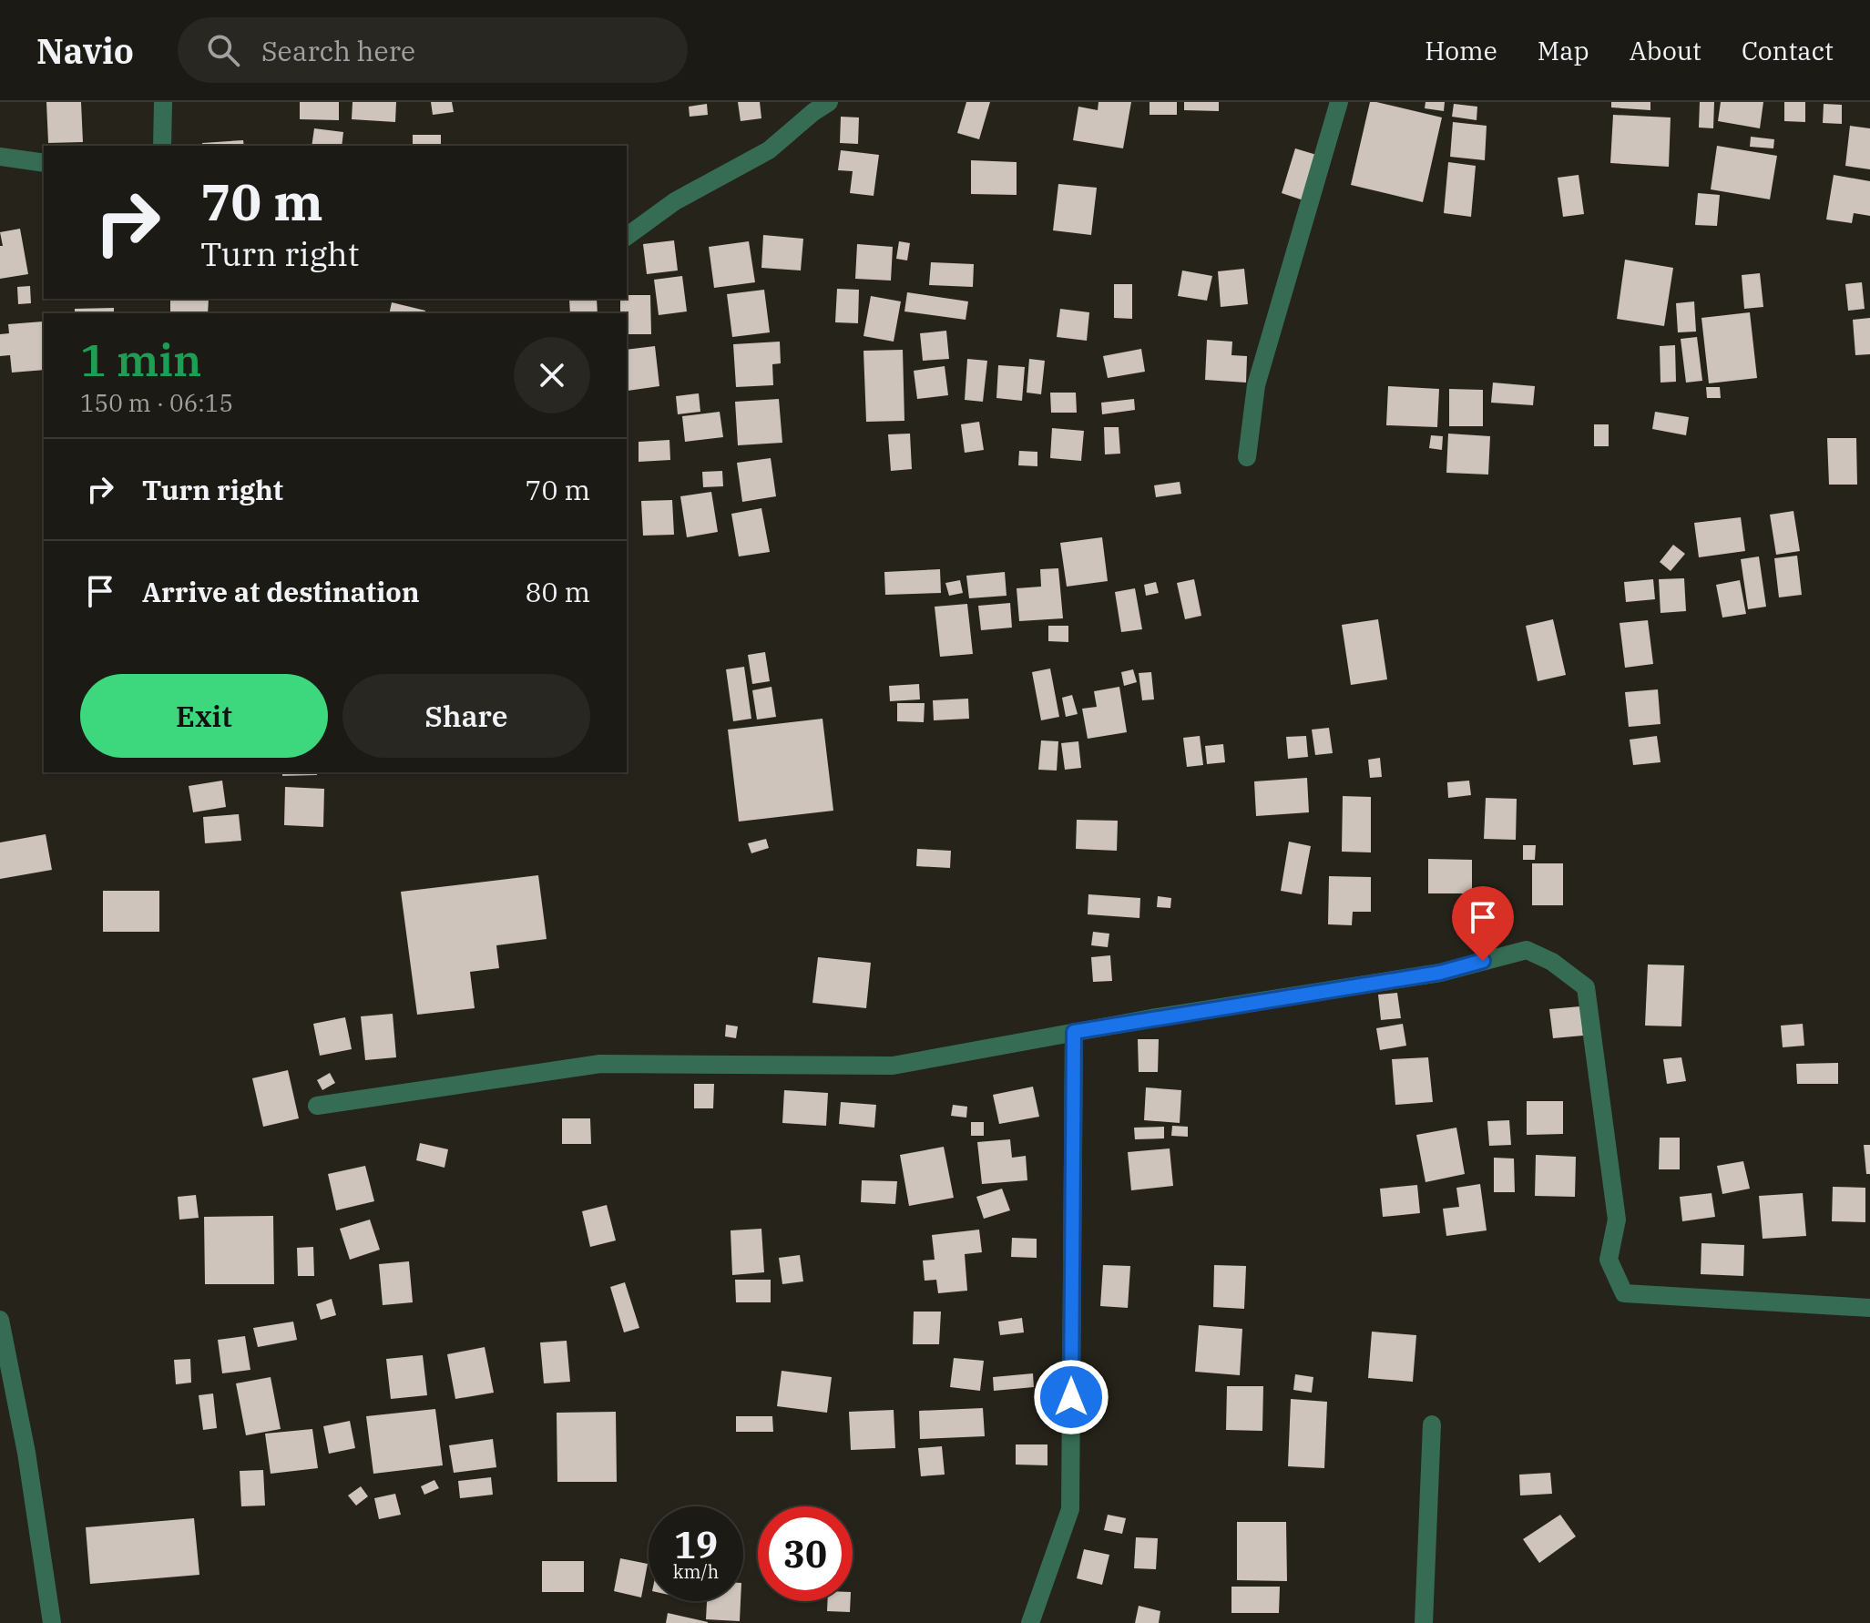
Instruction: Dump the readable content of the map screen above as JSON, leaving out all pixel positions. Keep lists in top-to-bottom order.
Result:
{
  "page": {
    "header": "Navio",
    "search": "Search here",
    "nav": [
      "Home",
      "Map",
      "About",
      "Contact"
    ],
    "turn": ["70 m", "Turn right"],
    "heading": ["1 min", "150 m · 06:15"],
    "list": [
      {
        "name": "Turn right",
        "value": "70 m"
      },
      {
        "name": "Arrive at destination",
        "value": "80 m"
      }
    ],
    "buttons": ["Exit", "Share"],
    "speed": "19 km/h",
    "limit": "30"
  }
}
